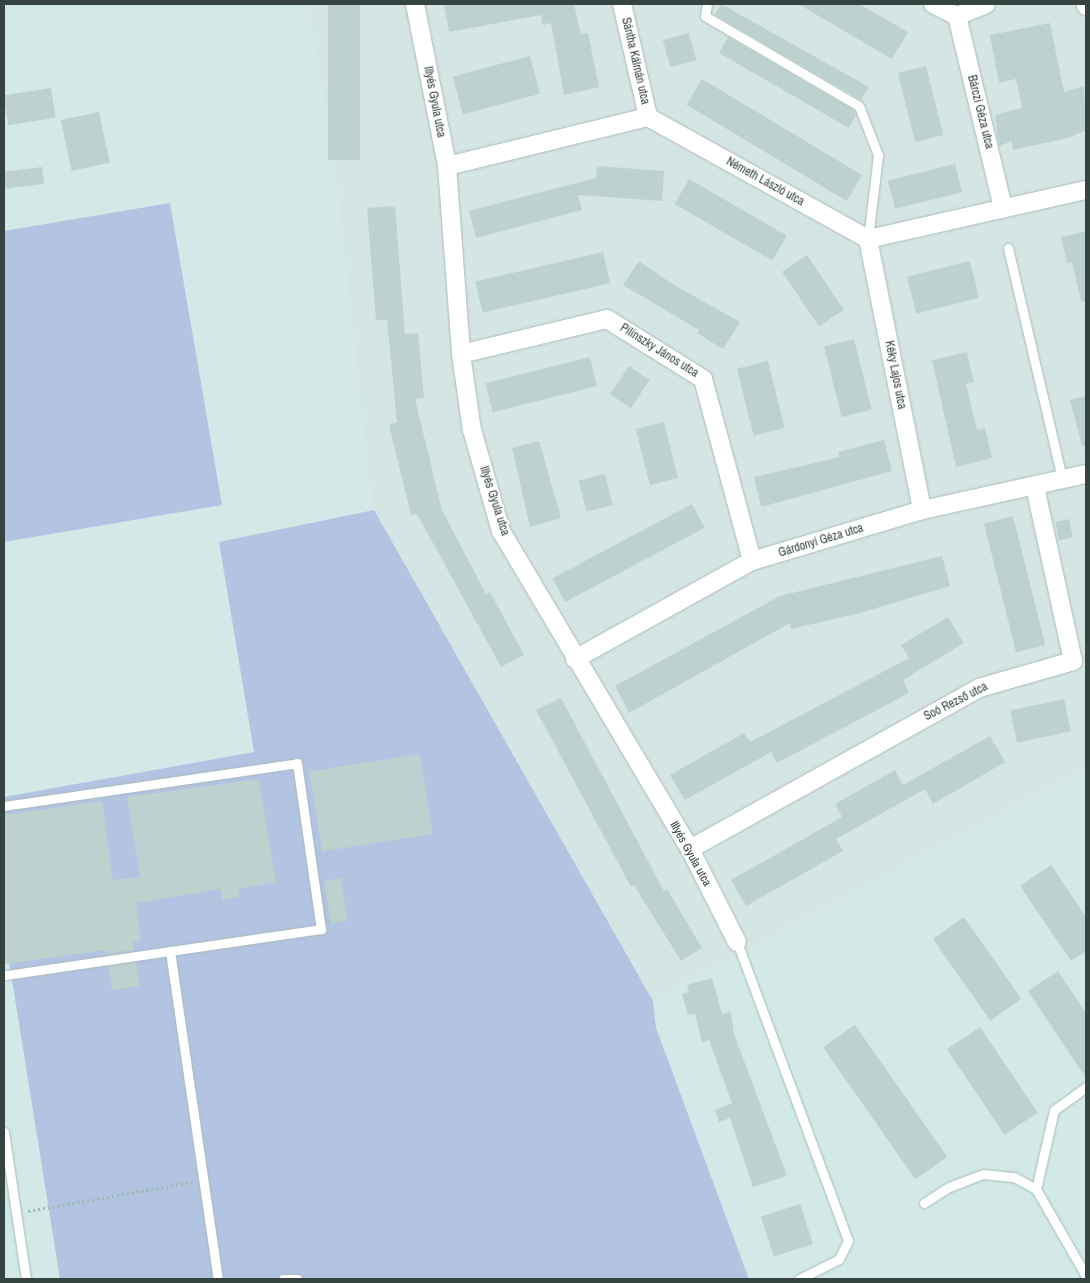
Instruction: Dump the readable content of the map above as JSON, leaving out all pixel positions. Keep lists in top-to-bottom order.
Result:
{
  "streets": {
    "street": [
      "Sántha Kálmán utca",
      "Illyés Gyula utca",
      "Bárczi Géza utca",
      "Németh László utca",
      "Pilinszky János utca",
      "Kéky Lajos utca",
      "Gárdonyi Géza utca",
      "Soó Rezső utca"
    ]
  },
  "crossings": [
    ["Sántha Kálmán utca", "Németh László utca"],
    ["Illyés Gyula utca", "Pilinszky János utca"],
    ["Illyés Gyula utca", "Gárdonyi Géza utca"],
    ["Illyés Gyula utca", "Soó Rezső utca"],
    ["Németh László utca", "Kéky Lajos utca"],
    ["Pilinszky János utca", "Gárdonyi Géza utca"],
    ["Kéky Lajos utca", "Gárdonyi Géza utca"],
    ["Gárdonyi Géza utca", "Soó Rezső utca"]
  ]
}
